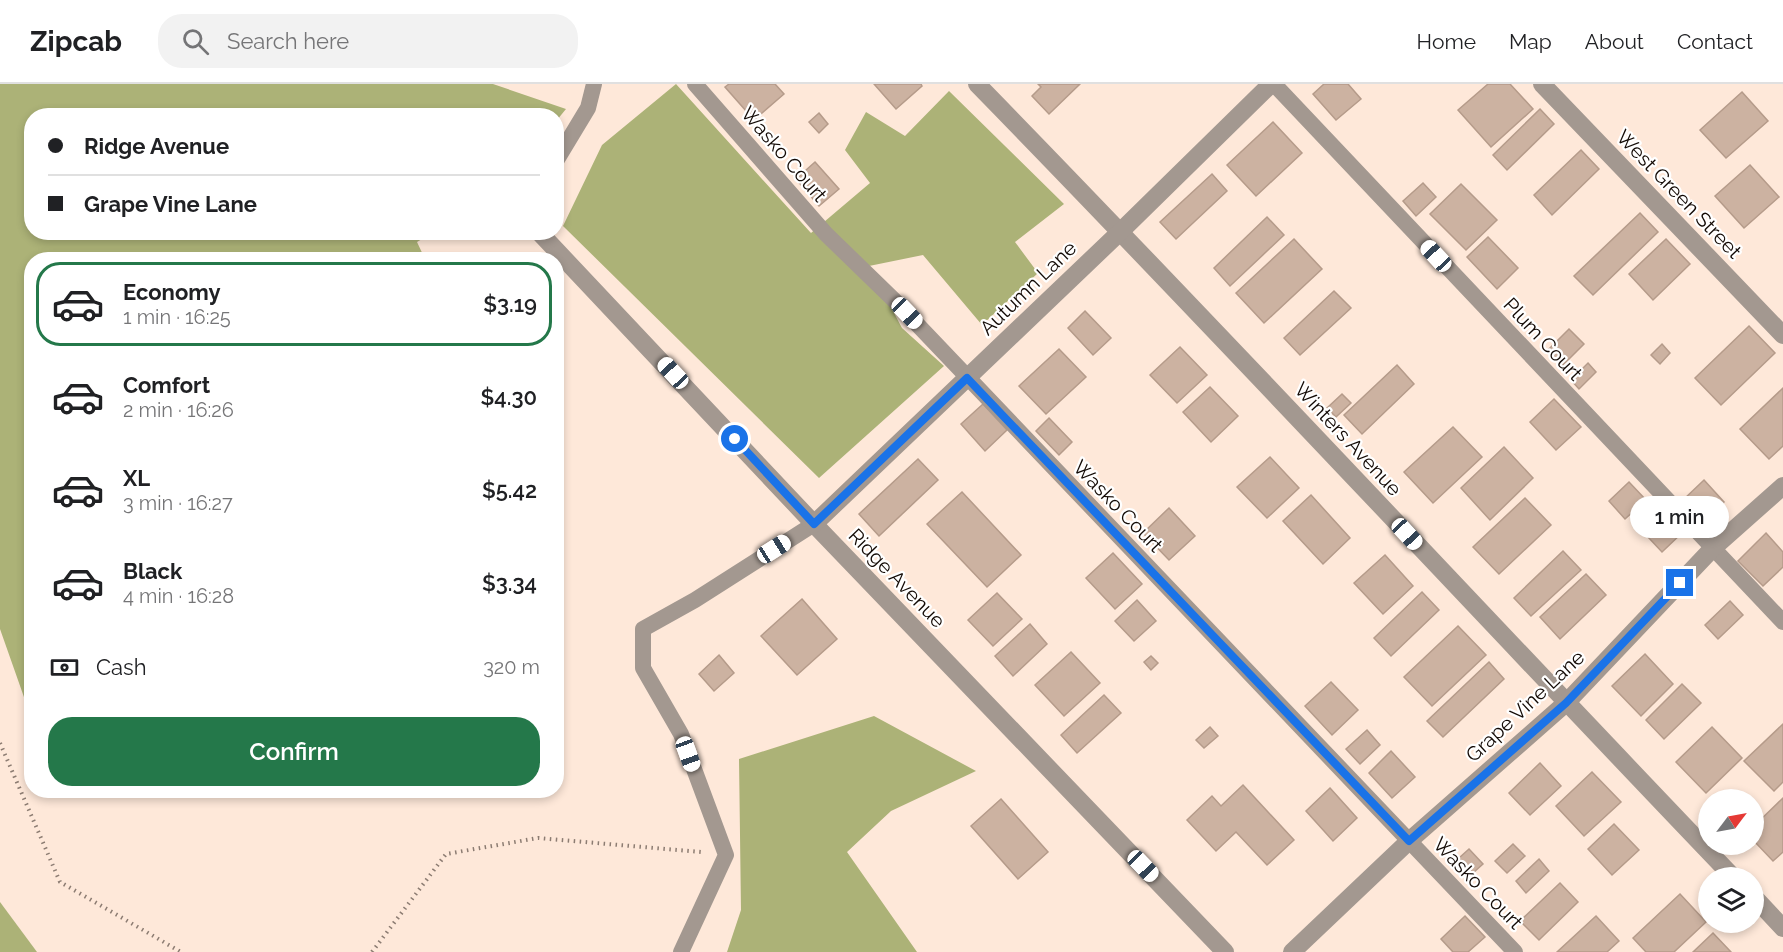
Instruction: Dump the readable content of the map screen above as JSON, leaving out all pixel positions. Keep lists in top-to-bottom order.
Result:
{
  "streets": {
    "street": [
      "West Green Street",
      "Autumn Lane",
      "Winters Avenue",
      "Ridge Avenue",
      "Grape Vine Lane"
    ],
    "lane": ["Wasko Court", "Plum Court"]
  },
  "crossings": [
    ["Wasko Court", "Autumn Lane"],
    ["Wasko Court", "Grape Vine Lane"],
    ["Autumn Lane", "Plum Court"],
    ["Autumn Lane", "Winters Avenue"],
    ["Autumn Lane", "Ridge Avenue"],
    ["Plum Court", "Grape Vine Lane"],
    ["Winters Avenue", "Grape Vine Lane"]
  ],
  "north": "top right",
  "page": {
    "header": "Zipcab",
    "search": "Search here",
    "nav": [
      "Home",
      "Map",
      "About",
      "Contact"
    ],
    "banner": ["Ridge Avenue", "Grape Vine Lane"],
    "list": [
      {
        "name": "Economy",
        "note": "1 min · 16:25",
        "value": "$3.19"
      },
      {
        "name": "Comfort",
        "note": "2 min · 16:26",
        "value": "$4.30"
      },
      {
        "name": "XL",
        "note": "3 min · 16:27",
        "value": "$5.42"
      },
      {
        "name": "Black",
        "note": "4 min · 16:28",
        "value": "$3.34"
      }
    ],
    "bubble": "1 min",
    "pay": ["Cash", "320 m"],
    "buttons": "Confirm"
  }
}
